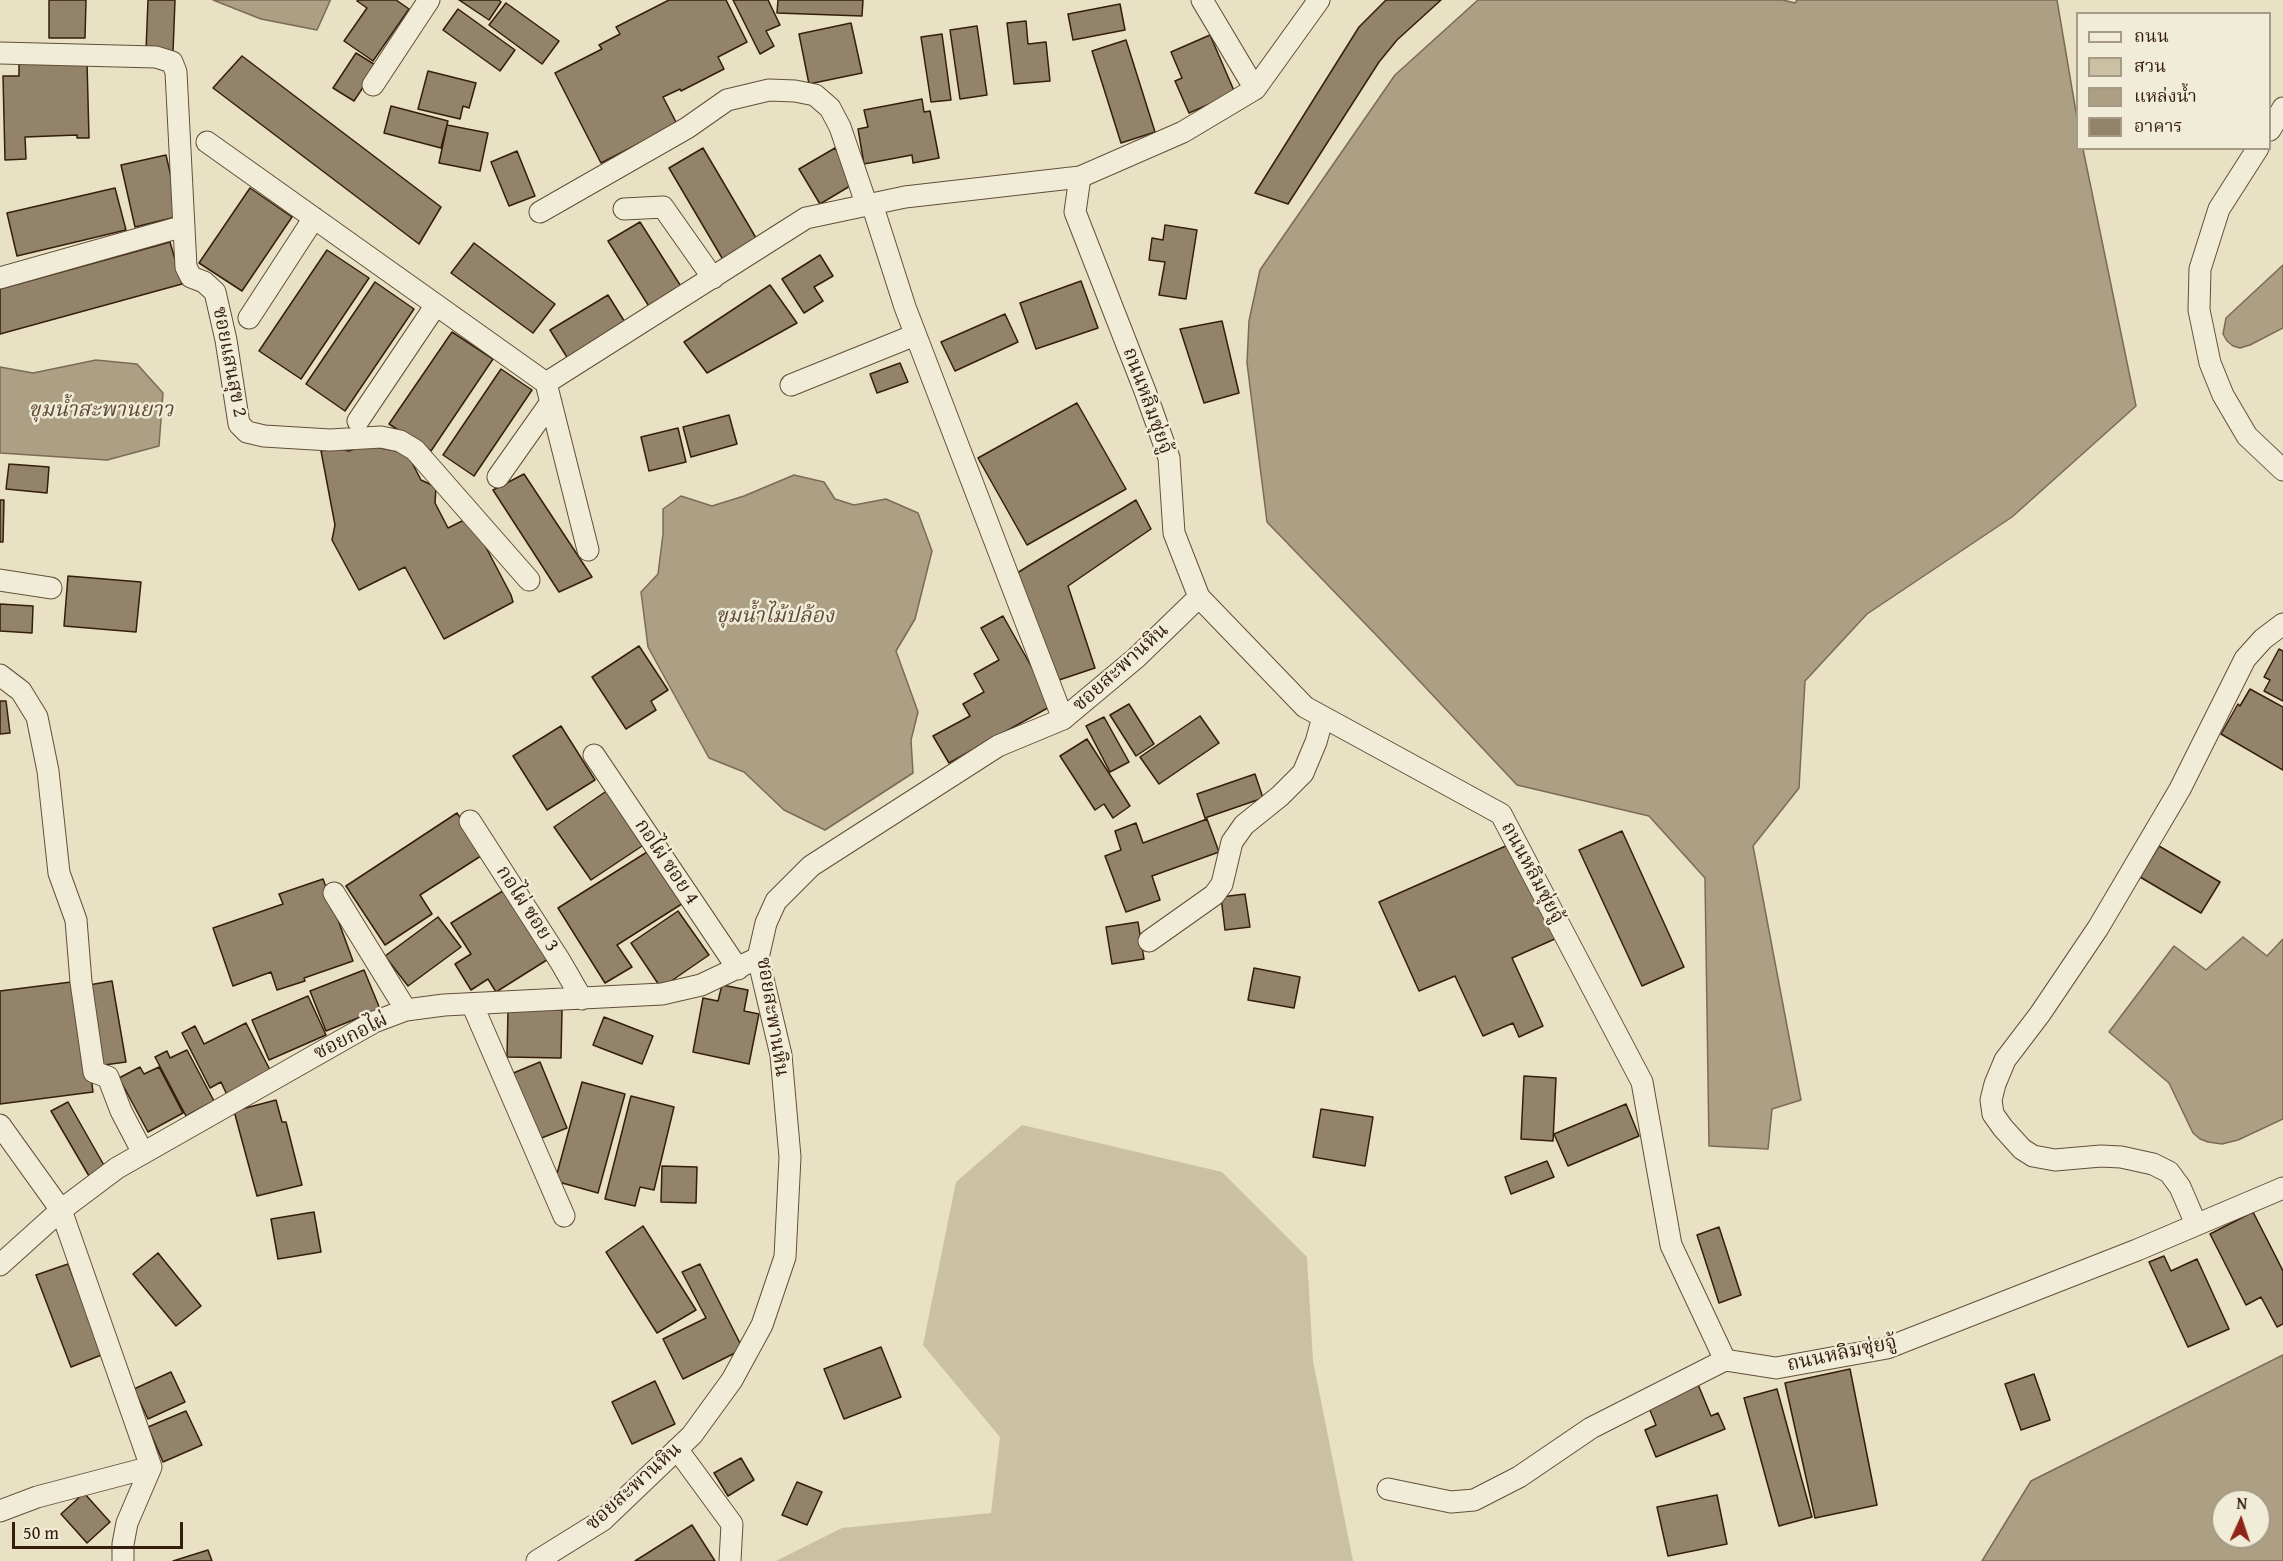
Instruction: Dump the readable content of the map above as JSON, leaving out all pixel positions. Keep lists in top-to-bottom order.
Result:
{
  "streets": {
    "street": [
      "ซอยแสนสุข 2",
      "ถนนหลิมซุ่ยจู้",
      "ซอยสะพานหิน",
      "กอไผ่ ซอย 4",
      "กอไผ่ ซอย 3",
      "ซอยกอไผ่"
    ]
  },
  "crossings": [
    ["ถนนหลิมซุ่ยจู้", "ซอยสะพานหิน"],
    ["ซอยสะพานหิน", "ซอยกอไผ่"],
    ["กอไผ่ ซอย 4", "ซอยกอไผ่"],
    ["กอไผ่ ซอย 3", "ซอยกอไผ่"]
  ],
  "water": ["ขุมน้ำสะพานยาว", "ขุมน้ำไม้ปล้อง"],
  "legend": [
    "ถนน",
    "สวน",
    "แหล่งน้ำ",
    "อาคาร"
  ],
  "scale_bar": "50 m",
  "north": "top"
}
